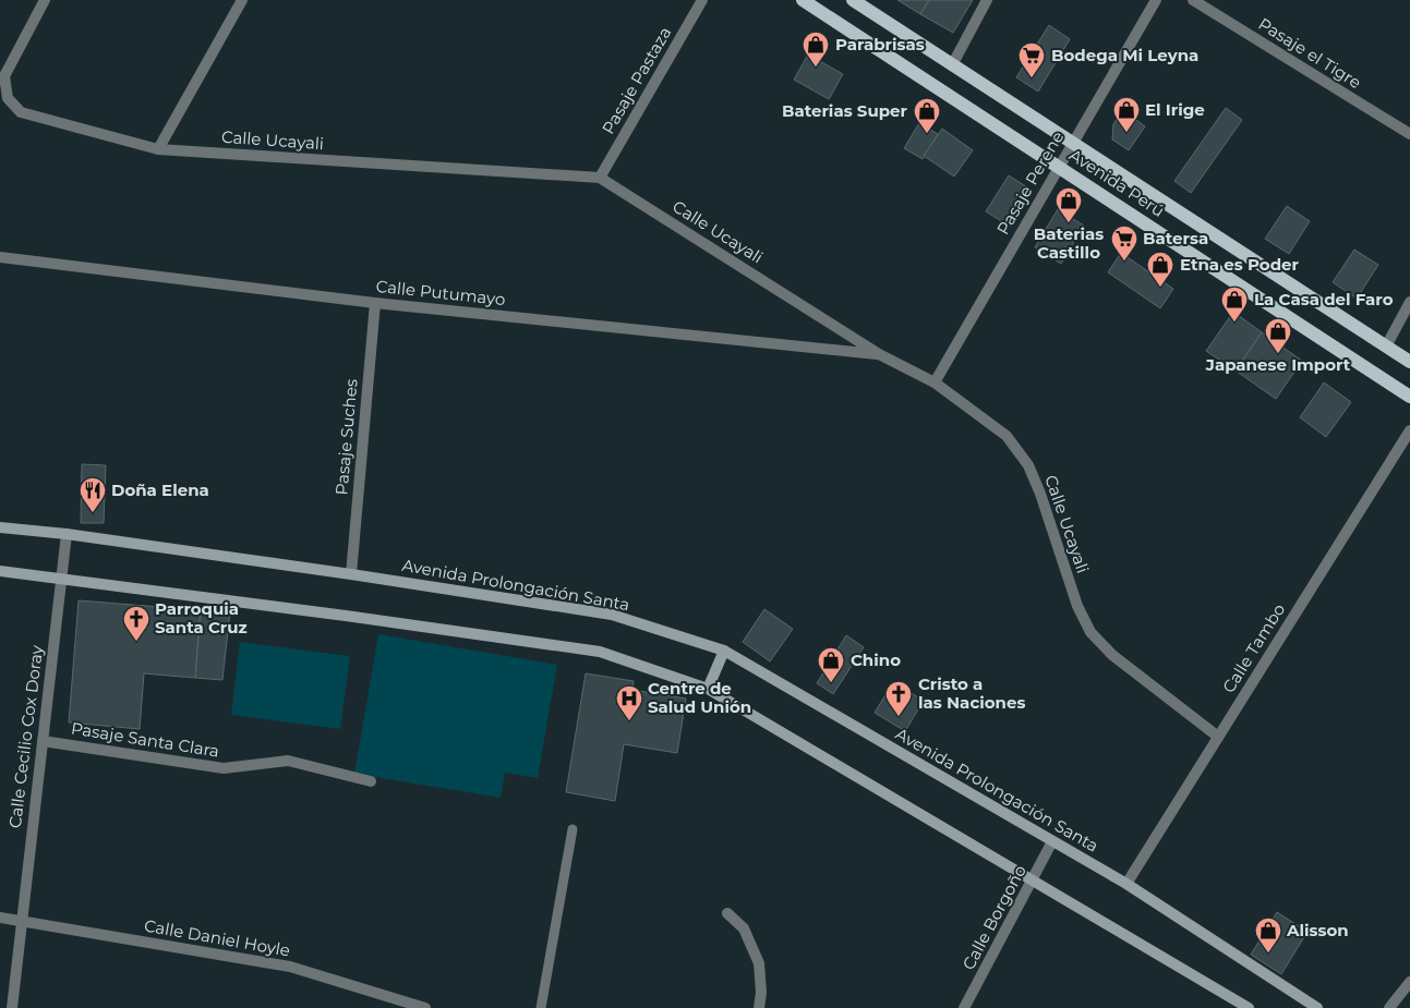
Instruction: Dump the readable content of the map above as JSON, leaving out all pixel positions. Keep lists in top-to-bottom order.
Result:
{
  "streets": {
    "main road": ["Avenida Perú"],
    "street": [
      "Pasaje el Tigre",
      "Pasaje Pastaza",
      "Calle Ucayali",
      "Pasaje Perene",
      "Calle Putumayo",
      "Pasaje Suches",
      "Avenida Prolongación Santa",
      "Calle Tambo",
      "Calle Cecilio Cox Doray",
      "Pasaje Santa Clara",
      "Calle Borgoño",
      "Calle Daniel Hoyle"
    ]
  },
  "crossings": [
    ["Pasaje Pastaza", "Calle Ucayali"],
    ["Calle Ucayali", "Pasaje Perene"],
    ["Calle Ucayali", "Calle Putumayo"],
    ["Calle Ucayali", "Calle Tambo"],
    ["Pasaje Perene", "Avenida Perú"],
    ["Calle Putumayo", "Pasaje Suches"],
    ["Pasaje Suches", "Avenida Prolongación Santa"],
    ["Avenida Prolongación Santa", "Calle Tambo"],
    ["Avenida Prolongación Santa", "Calle Cecilio Cox Doray"],
    ["Avenida Prolongación Santa", "Calle Borgoño"],
    ["Calle Cecilio Cox Doray", "Pasaje Santa Clara"],
    ["Calle Cecilio Cox Doray", "Calle Daniel Hoyle"]
  ],
  "places": {
    "shop": [
      "Parabrisas",
      "El Irige",
      "Baterias Super",
      "Baterias Castillo",
      "Etna es Poder",
      "La Casa del Faro",
      "Japanese Import",
      "Chino",
      "Alisson"
    ],
    "supermarket": ["Bodega Mi Leyna", "Batersa"],
    "restaurant": ["Doña Elena"],
    "church": ["Parroquia Santa Cruz", "Cristo a las Naciones"],
    "hospital": ["Centre de Salud Unión"]
  }
}
